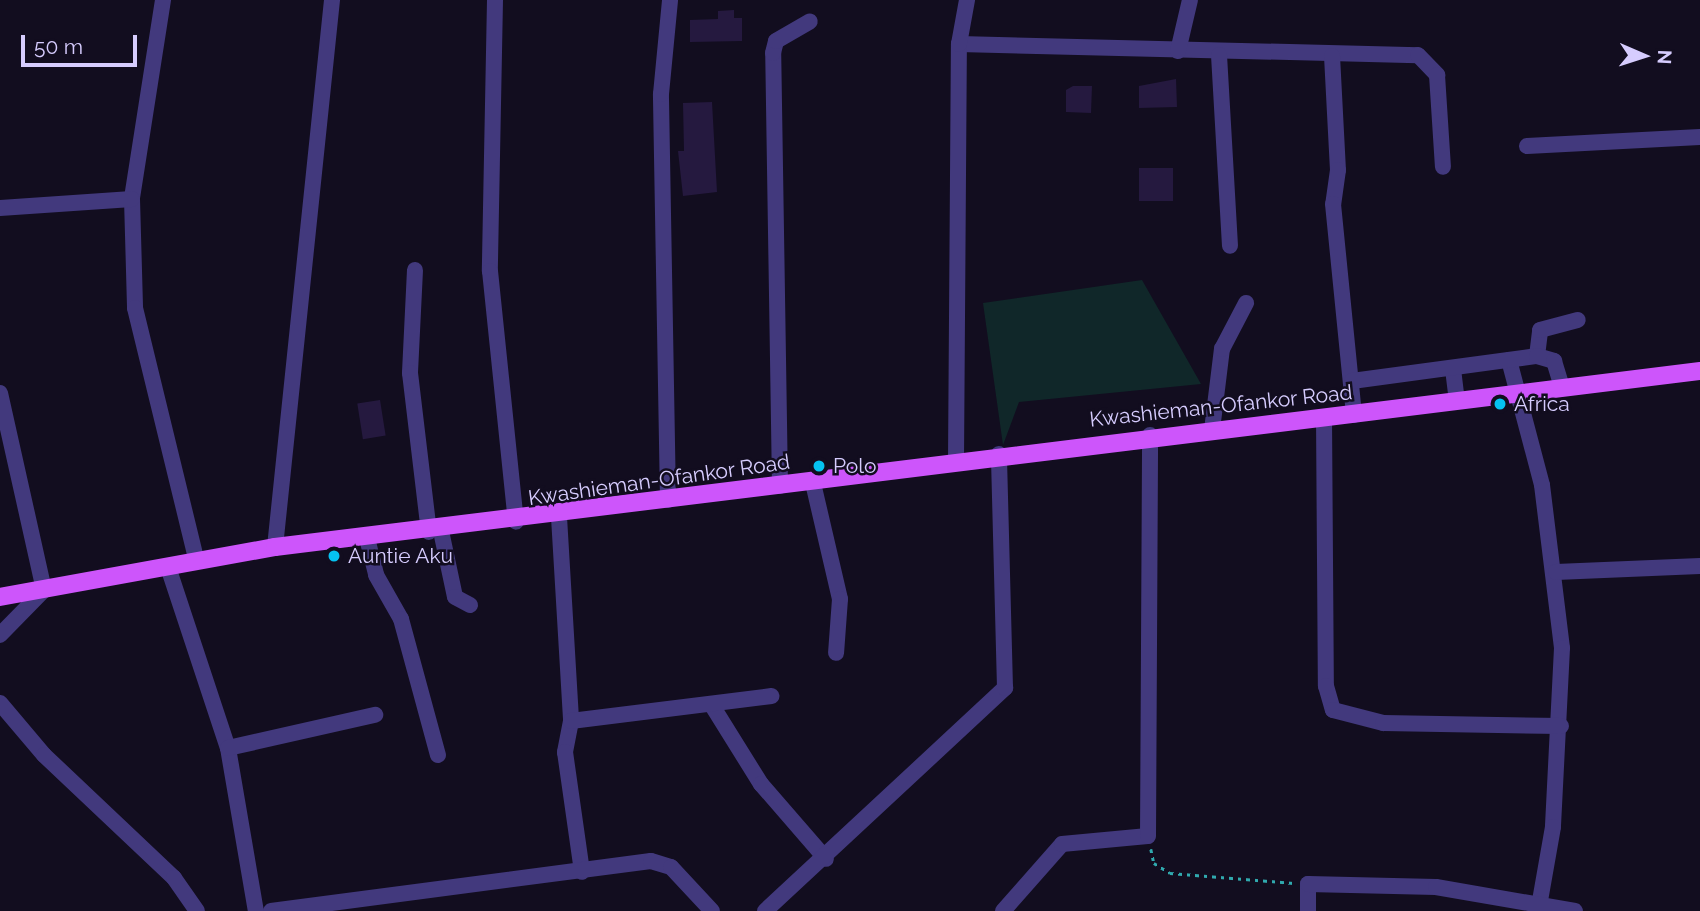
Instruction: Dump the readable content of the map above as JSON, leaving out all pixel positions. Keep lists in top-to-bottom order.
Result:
{
  "streets": {
    "main road": ["Kwashieman-Ofankor Road"]
  },
  "places": ["Africa", "Polo", "Auntie Aku"],
  "scale_bar": "50 m",
  "north": "right"
}
